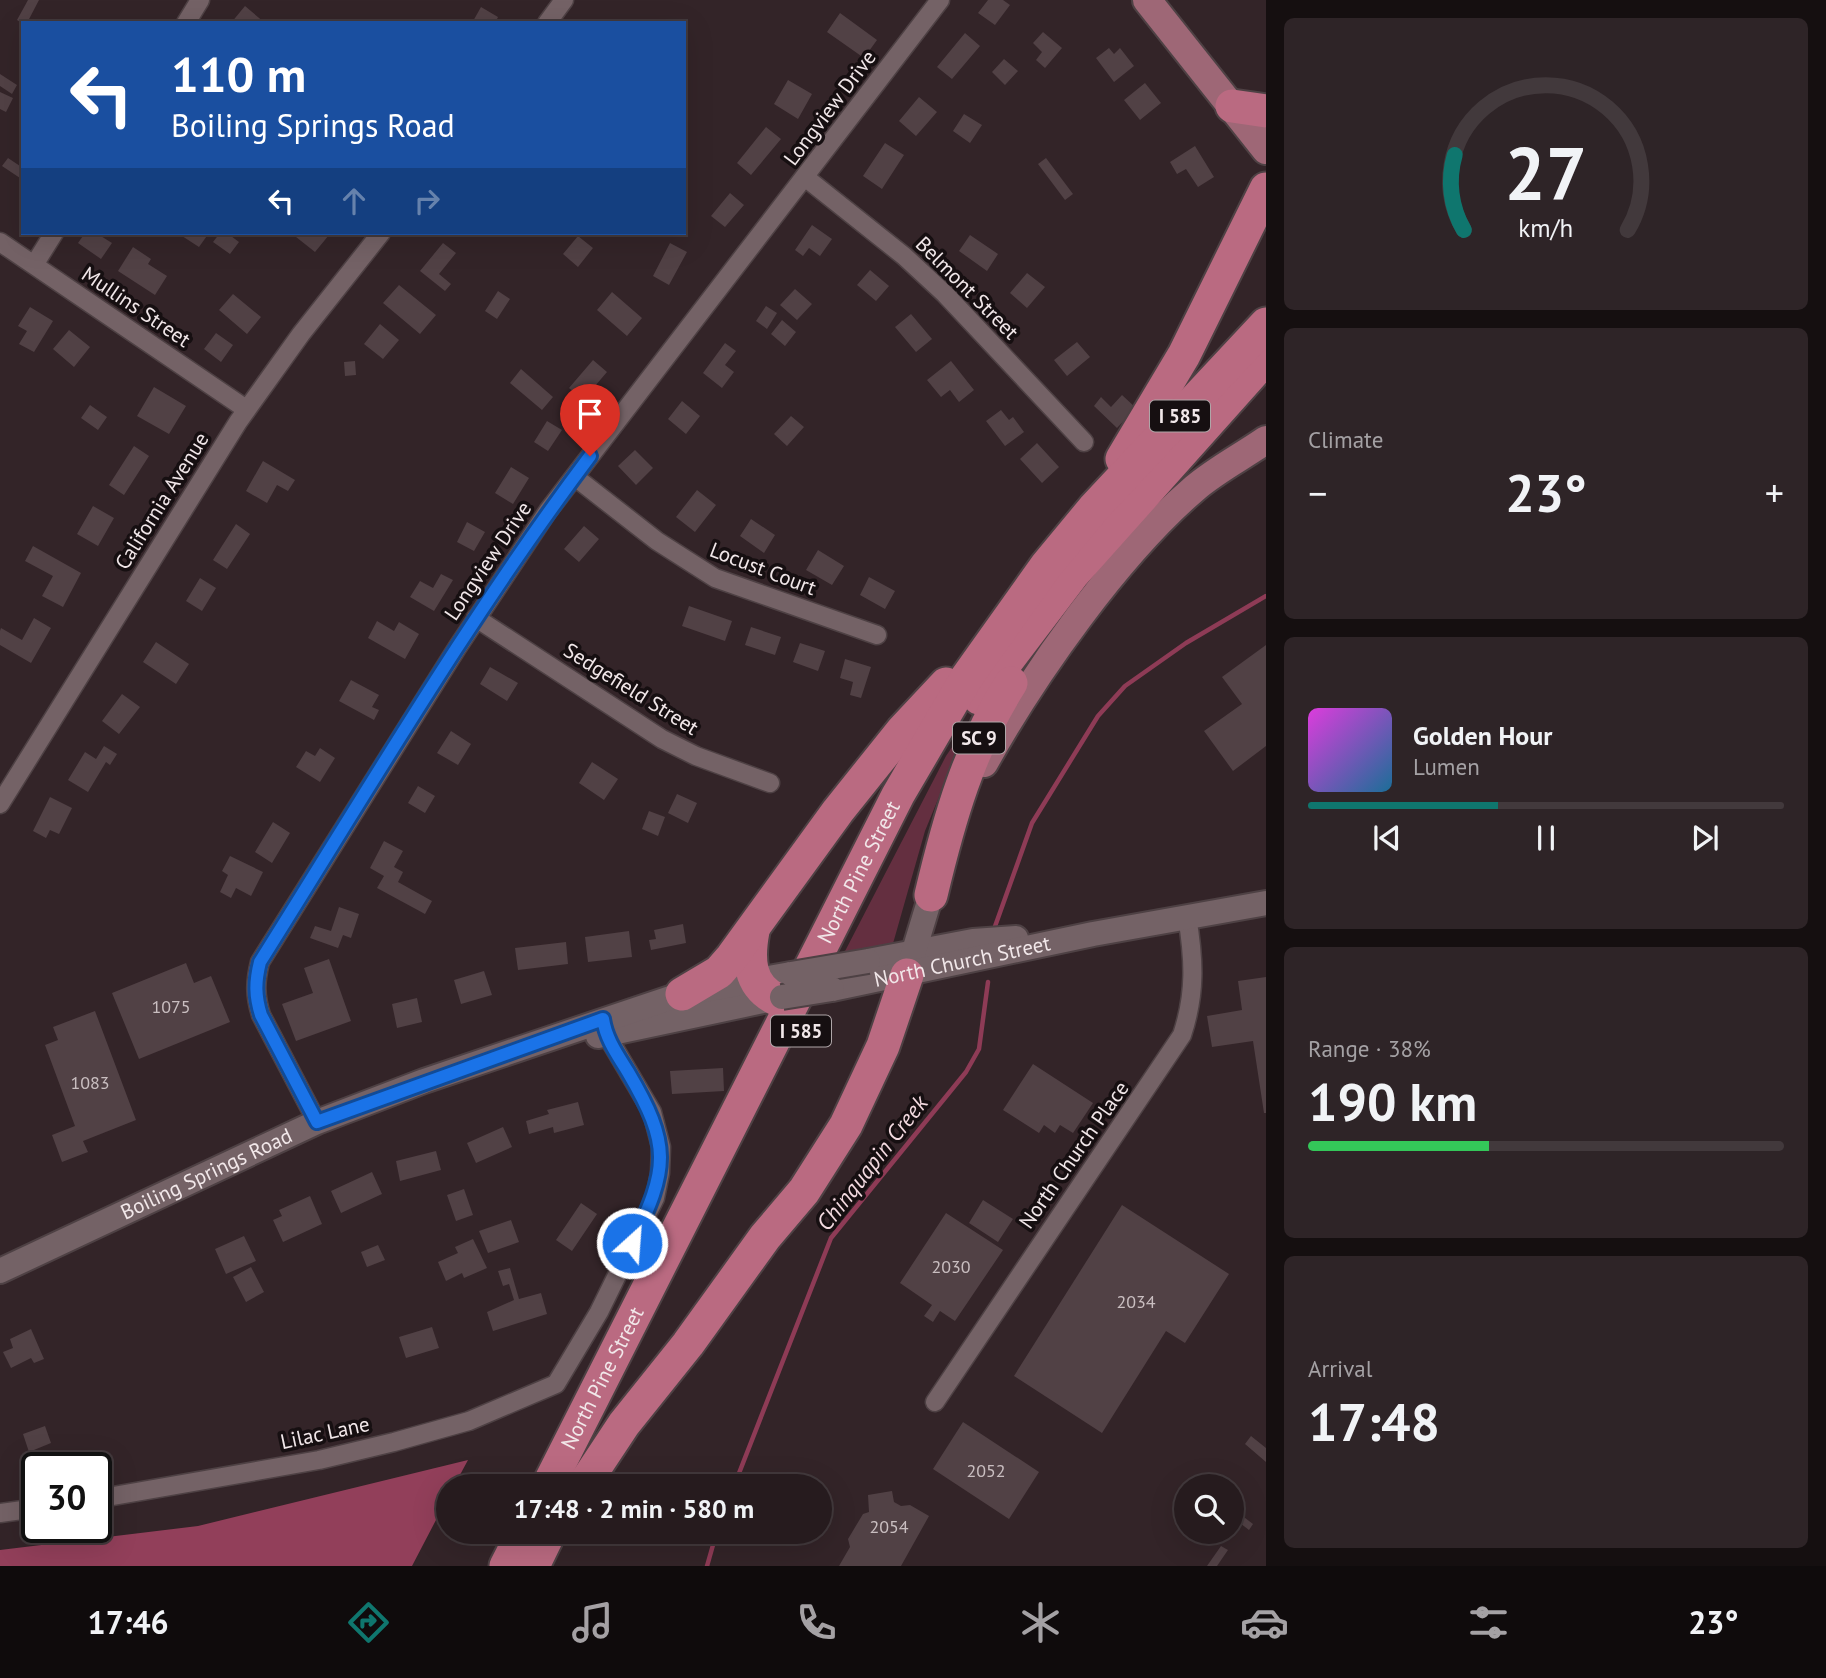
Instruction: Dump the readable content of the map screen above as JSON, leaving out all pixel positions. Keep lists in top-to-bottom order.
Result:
{
  "streets": {
    "highway": ["I 585", "SC 9", "North Pine Street"],
    "main road": ["North Church Street", "Boiling Springs Road"],
    "street": [
      "Longview Drive",
      "Belmont Street",
      "Mullins Street",
      "California Avenue",
      "Locust Court",
      "Sedgefield Street",
      "North Church Place",
      "Lilac Lane"
    ]
  },
  "crossings": [
    ["Longview Drive", "Belmont Street"],
    ["Longview Drive", "Locust Court"],
    ["Longview Drive", "Sedgefield Street"],
    ["Longview Drive", "Boiling Springs Road"],
    ["Mullins Street", "California Avenue"],
    ["SC 9", "North Pine Street"],
    ["SC 9", "North Church Street"],
    ["SC 9", "Boiling Springs Road"],
    ["North Church Street", "North Church Place"],
    ["North Church Street", "Boiling Springs Road"],
    ["Boiling Springs Road", "Lilac Lane"]
  ],
  "water": ["Chinquapin Creek"],
  "house_numbers": [
    "1075",
    "1083",
    "2030",
    "2034",
    "2052",
    "2054"
  ],
  "page": {
    "turn": ["110 m", "Boiling Springs Road"],
    "tile": [
      "Climate",
      ["Range · 38%", "190 km"],
      ["Arrival", "17:48"]
    ],
    "heat": ["−", "23°", "+"],
    "song": ["Golden Hour", "Lumen"],
    "limit": "30",
    "trip": "17:48 · 2 min · 580 m",
    "tabs": ["17:46", "23°"],
    "gauge": ["27", "km/h"]
  }
}
